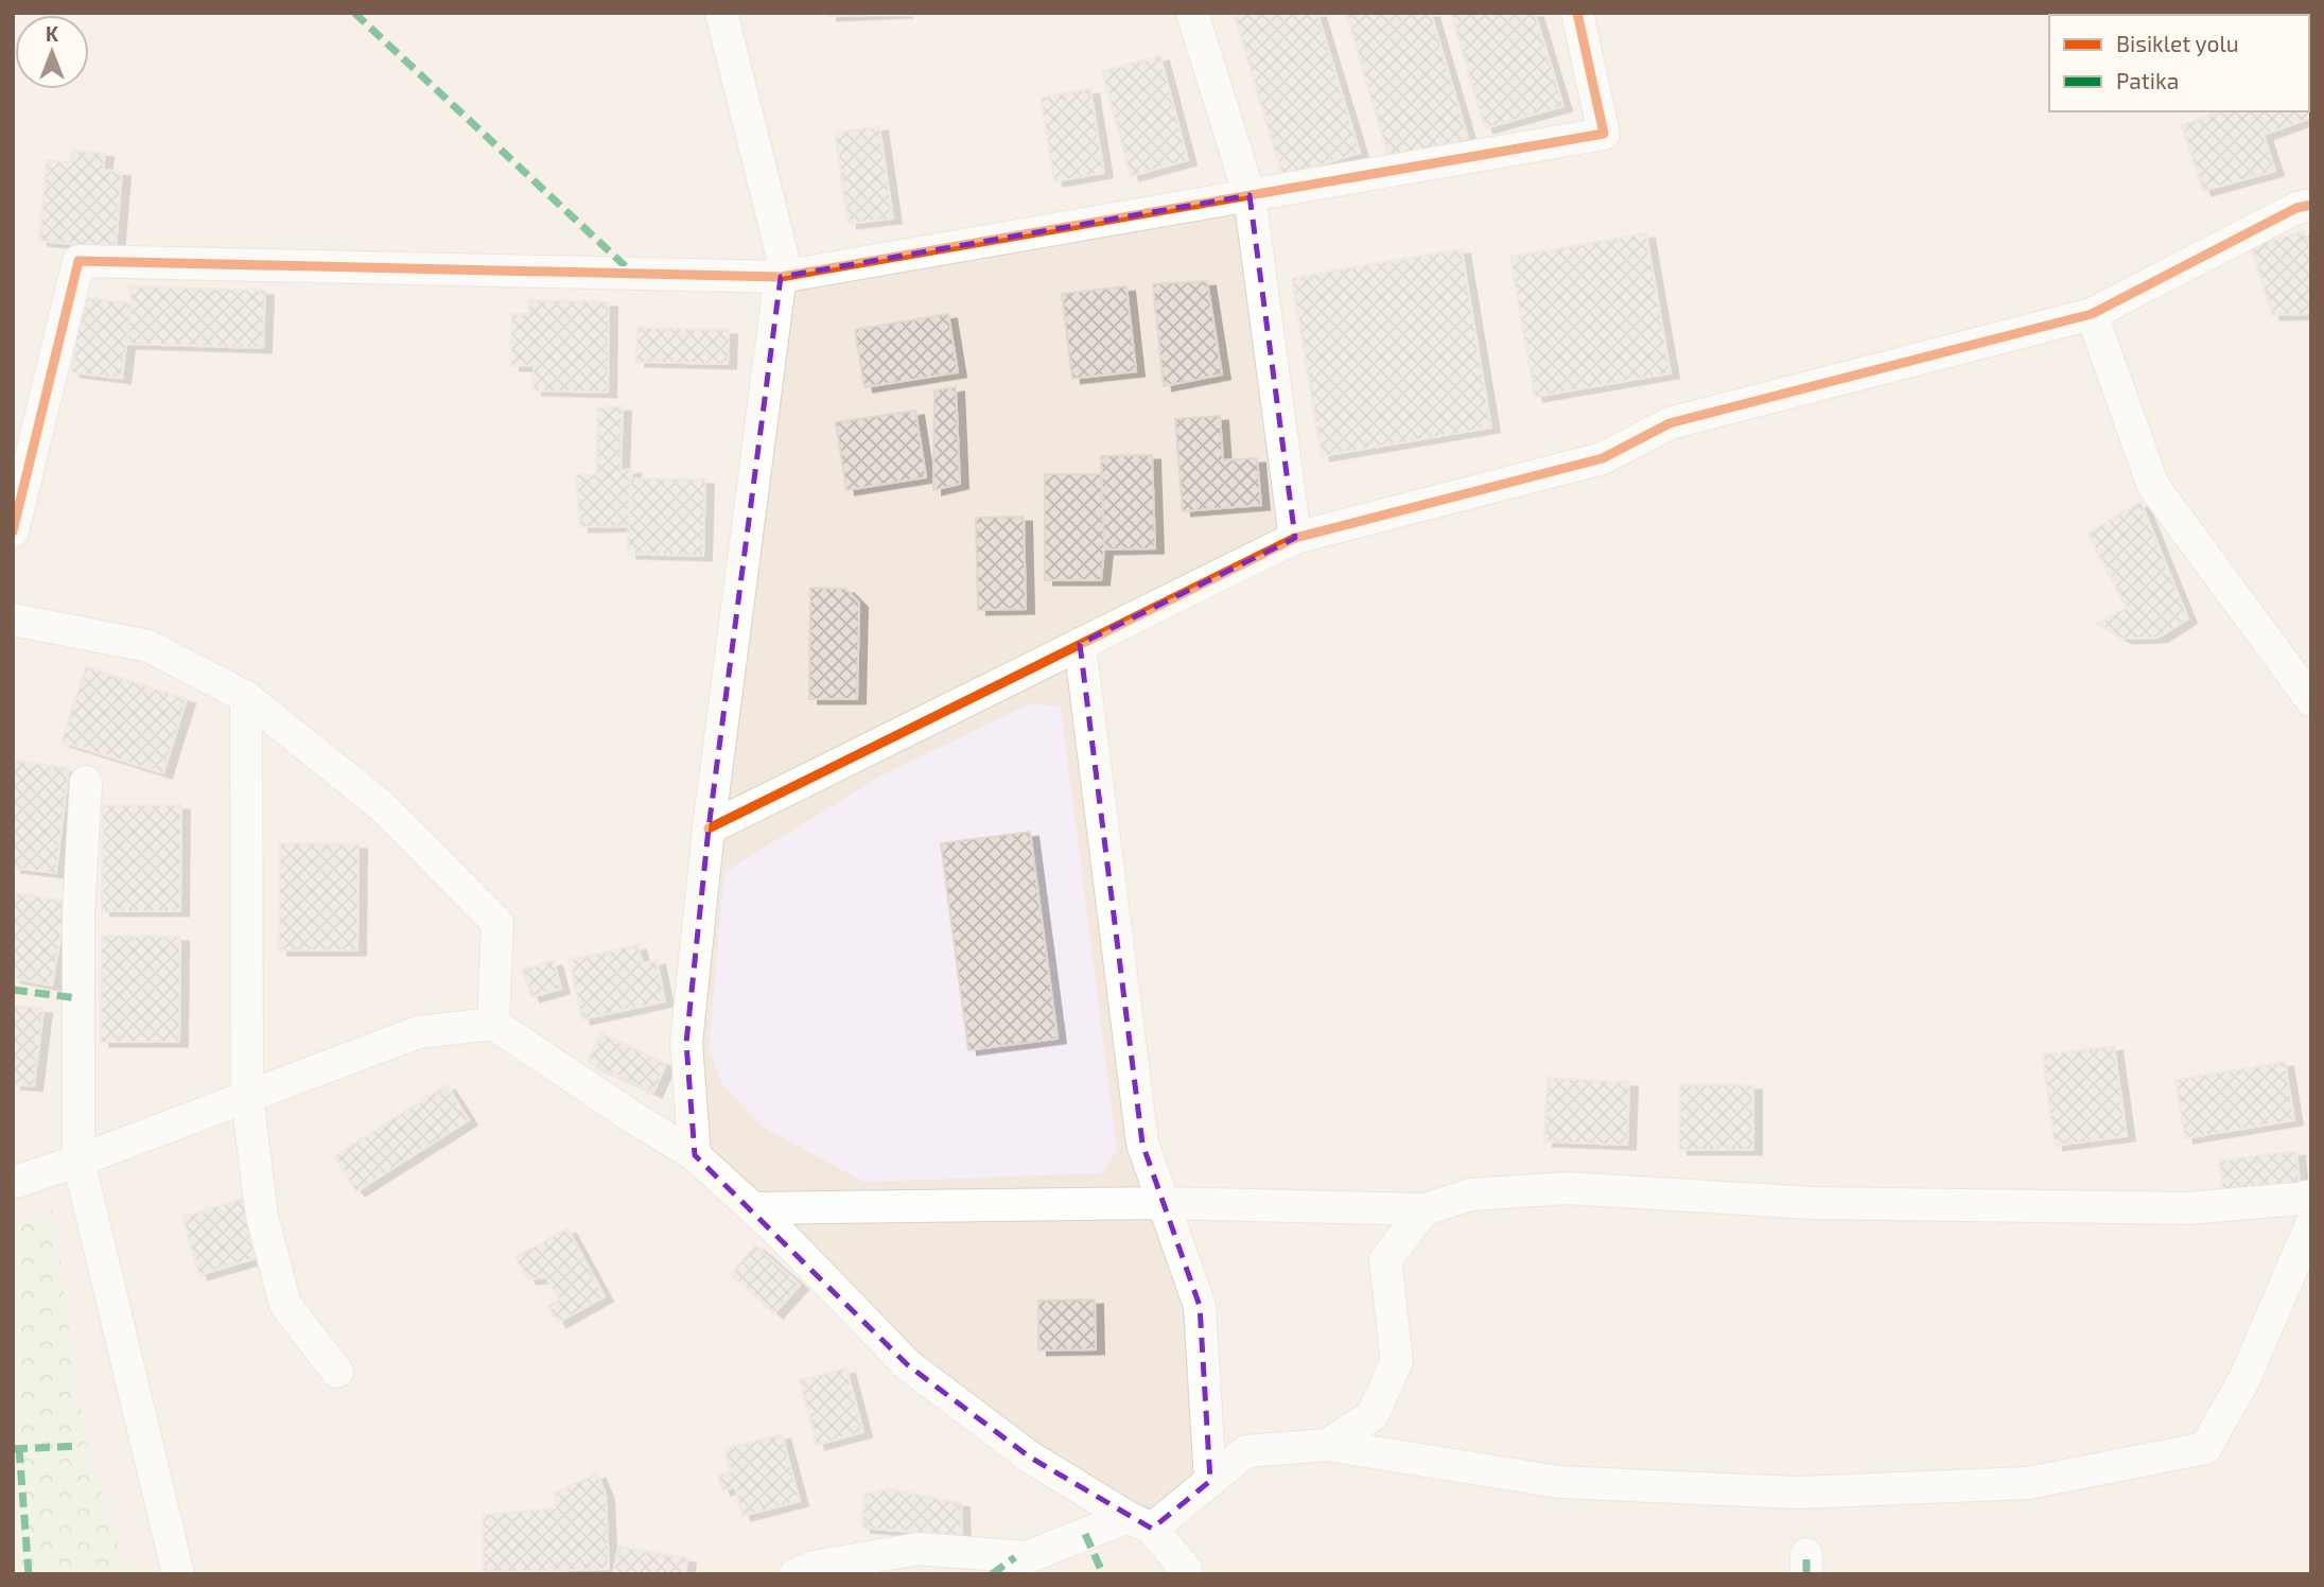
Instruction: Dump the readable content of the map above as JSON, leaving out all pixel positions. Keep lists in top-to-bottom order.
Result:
{
  "legend": ["Bisiklet yolu", "Patika"],
  "north": "top"
}
